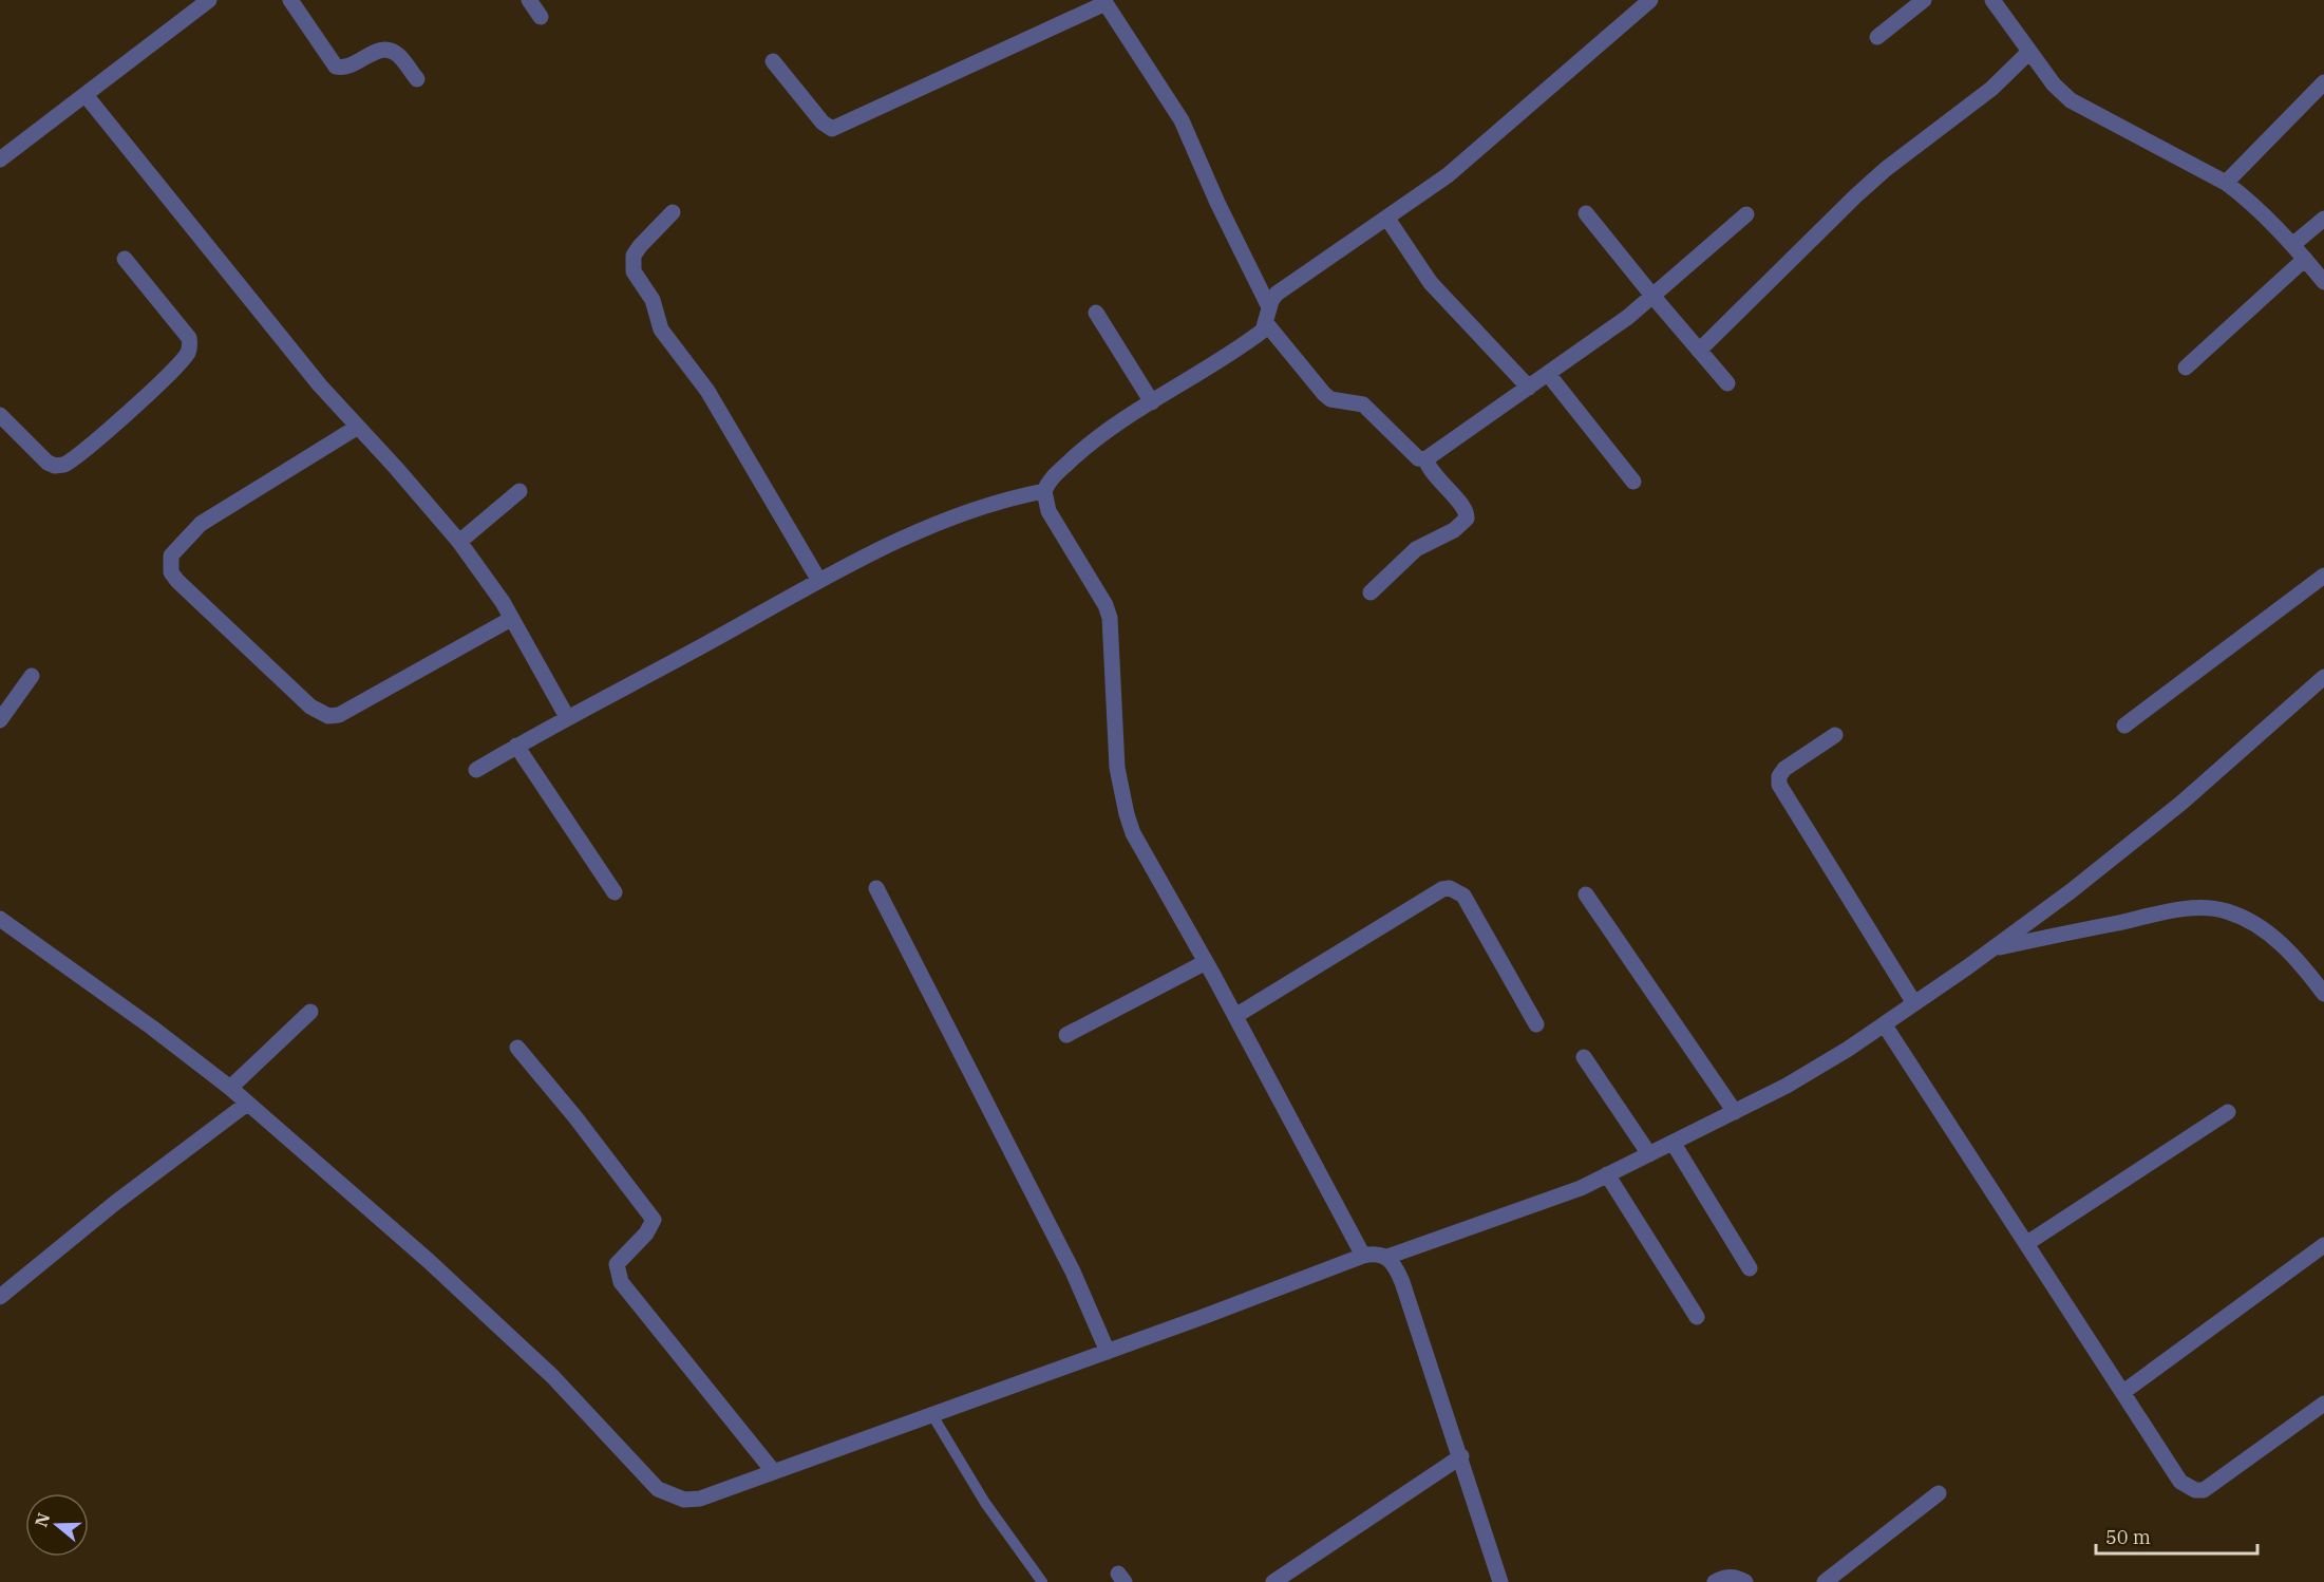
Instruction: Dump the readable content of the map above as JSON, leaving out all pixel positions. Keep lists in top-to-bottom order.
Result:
{
  "scale_bar": "50 m",
  "north": "left"
}
